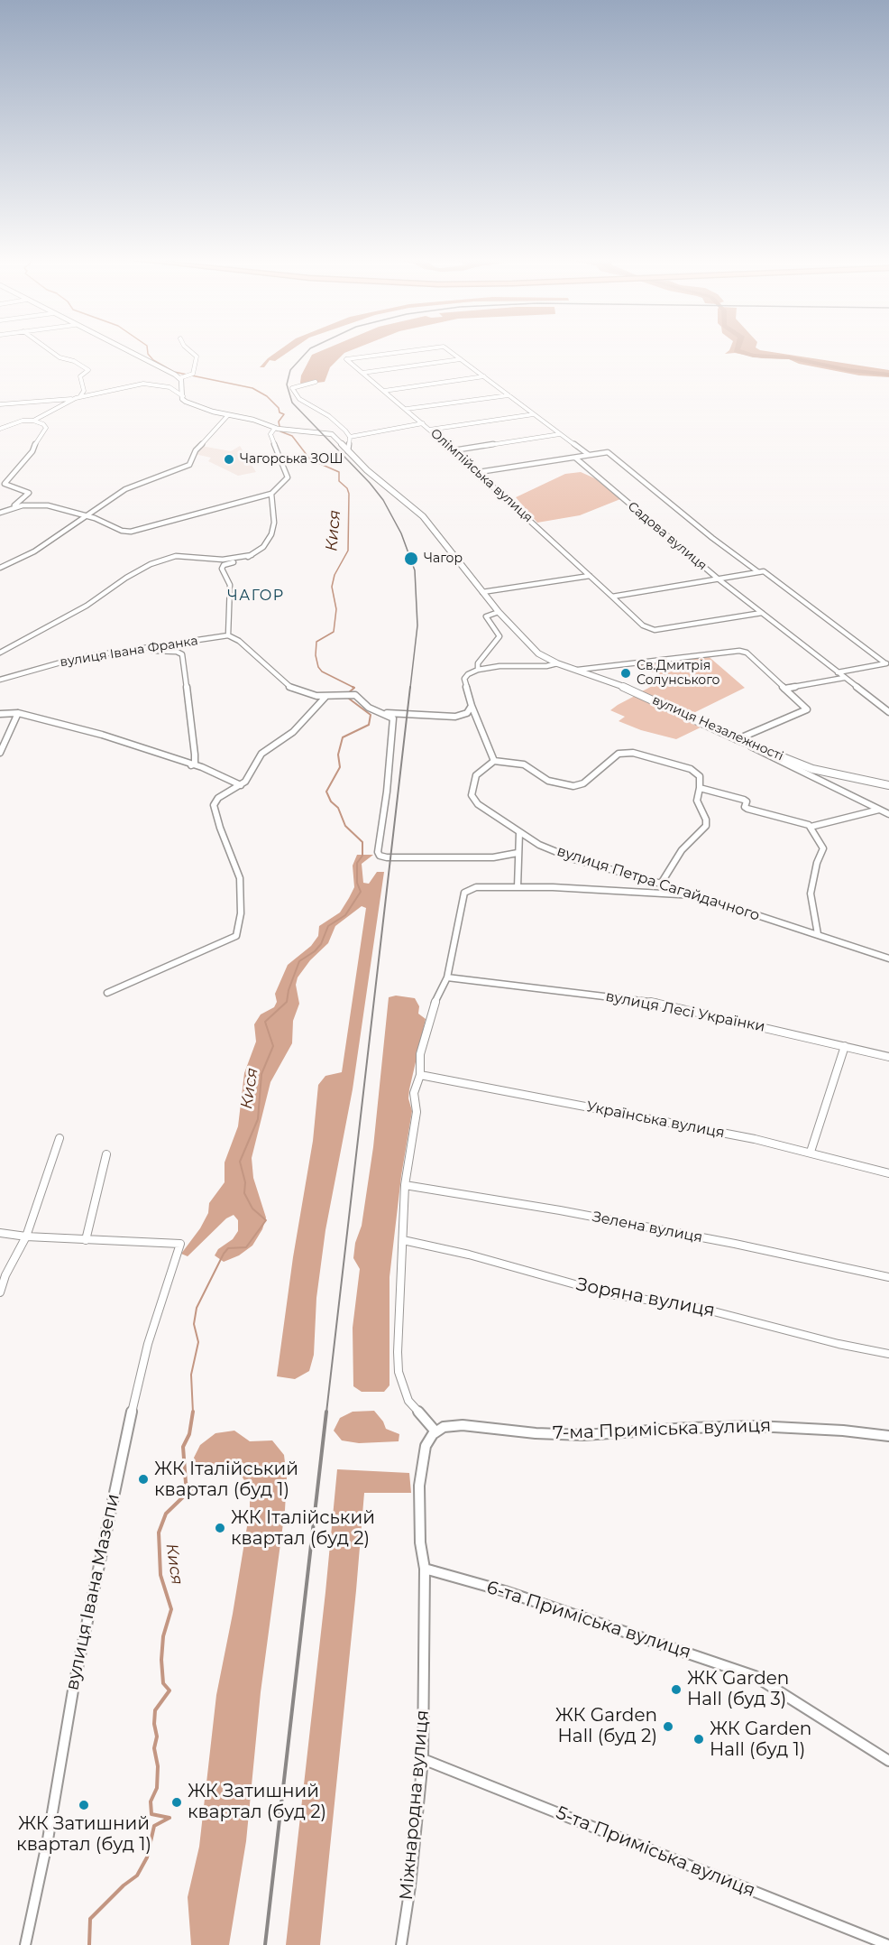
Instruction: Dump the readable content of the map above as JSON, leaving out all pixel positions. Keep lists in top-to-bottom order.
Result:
{
  "streets": {
    "street": [
      "Олімпійська вулиця",
      "Садова вулиця",
      "вулиця Івана Франка",
      "вулиця Незалежності",
      "вулиця Петра Сагайдачного",
      "вулиця Лесі Українки",
      "Українська вулиця",
      "Зелена вулиця",
      "Зоряна вулиця",
      "7-ма Приміська вулиця",
      "вулиця Івана Мазепи",
      "6-та Приміська вулиця",
      "Міжнародна вулиця",
      "5-та Приміська вулиця"
    ]
  },
  "crossings": [
    ["Олімпійська вулиця", "Садова вулиця"],
    ["7-ма Приміська вулиця", "Міжнародна вулиця"],
    ["6-та Приміська вулиця", "Міжнародна вулиця"],
    ["Міжнародна вулиця", "5-та Приміська вулиця"]
  ],
  "districts": ["ЧАГОР"],
  "water": ["Кися"],
  "places": [
    "Чагорська ЗОШ",
    "Чагор",
    "Св.Дмитрія Солунського",
    "ЖК Італійський квартал (буд 1)",
    "ЖК Італійський квартал (буд 2)",
    "ЖК Garden Hall (буд 3)",
    "ЖК Garden Hall (буд 2)",
    "ЖК Garden Hall (буд 1)",
    "ЖК Затишний квартал (буд 2)",
    "ЖК Затишний квартал (буд 1)"
  ]
}
